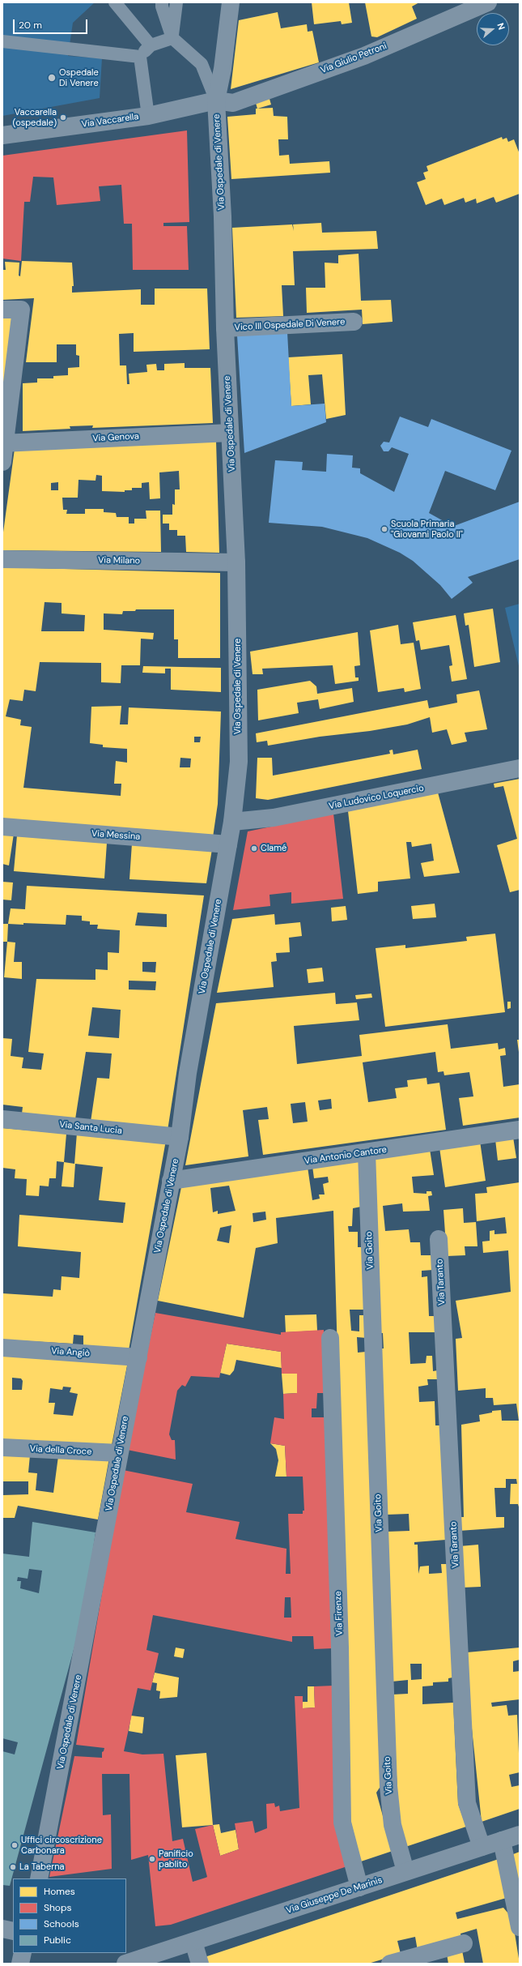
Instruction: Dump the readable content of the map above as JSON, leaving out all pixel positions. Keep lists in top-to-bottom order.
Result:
{
  "streets": {
    "street": [
      "Via Giulio Petroni",
      "Via Vaccarella",
      "Via Ospedale di Venere",
      "Vico III Ospedale Di Venere",
      "Via Genova",
      "Via Milano",
      "Via Ludovico Loquercio",
      "Via Messina",
      "Via Santa Lucia",
      "Via Antonio Cantore",
      "Via Goito",
      "Via Taranto",
      "Via Angiò",
      "Via della Croce",
      "Via Firenze",
      "Via Giuseppe De Marinis"
    ]
  },
  "crossings": [
    ["Via Giulio Petroni", "Via Vaccarella"],
    ["Via Giulio Petroni", "Via Ospedale di Venere"],
    ["Via Vaccarella", "Via Ospedale di Venere"],
    ["Via Ospedale di Venere", "Vico III Ospedale Di Venere"],
    ["Via Ospedale di Venere", "Via Genova"],
    ["Via Ospedale di Venere", "Via Milano"],
    ["Via Ospedale di Venere", "Via Ludovico Loquercio"],
    ["Via Ospedale di Venere", "Via Messina"],
    ["Via Ospedale di Venere", "Via Santa Lucia"],
    ["Via Ospedale di Venere", "Via Antonio Cantore"],
    ["Via Ospedale di Venere", "Via Angiò"],
    ["Via Ospedale di Venere", "Via della Croce"],
    ["Via Antonio Cantore", "Via Goito"],
    ["Via Goito", "Via Giuseppe De Marinis"],
    ["Via Taranto", "Via Giuseppe De Marinis"],
    ["Via Firenze", "Via Giuseppe De Marinis"]
  ],
  "places": [
    "Ospedale Di Venere",
    "Vaccarella (ospedale)",
    "Scuola Primaria \"Giovanni Paolo II\"",
    "Clamé",
    "Uffici circoscrizione Carbonara",
    "Panificio pablito",
    "La Taberna"
  ],
  "legend": [
    "Homes",
    "Shops",
    "Schools",
    "Public"
  ],
  "scale_bar": "20 m",
  "north": "right"
}
